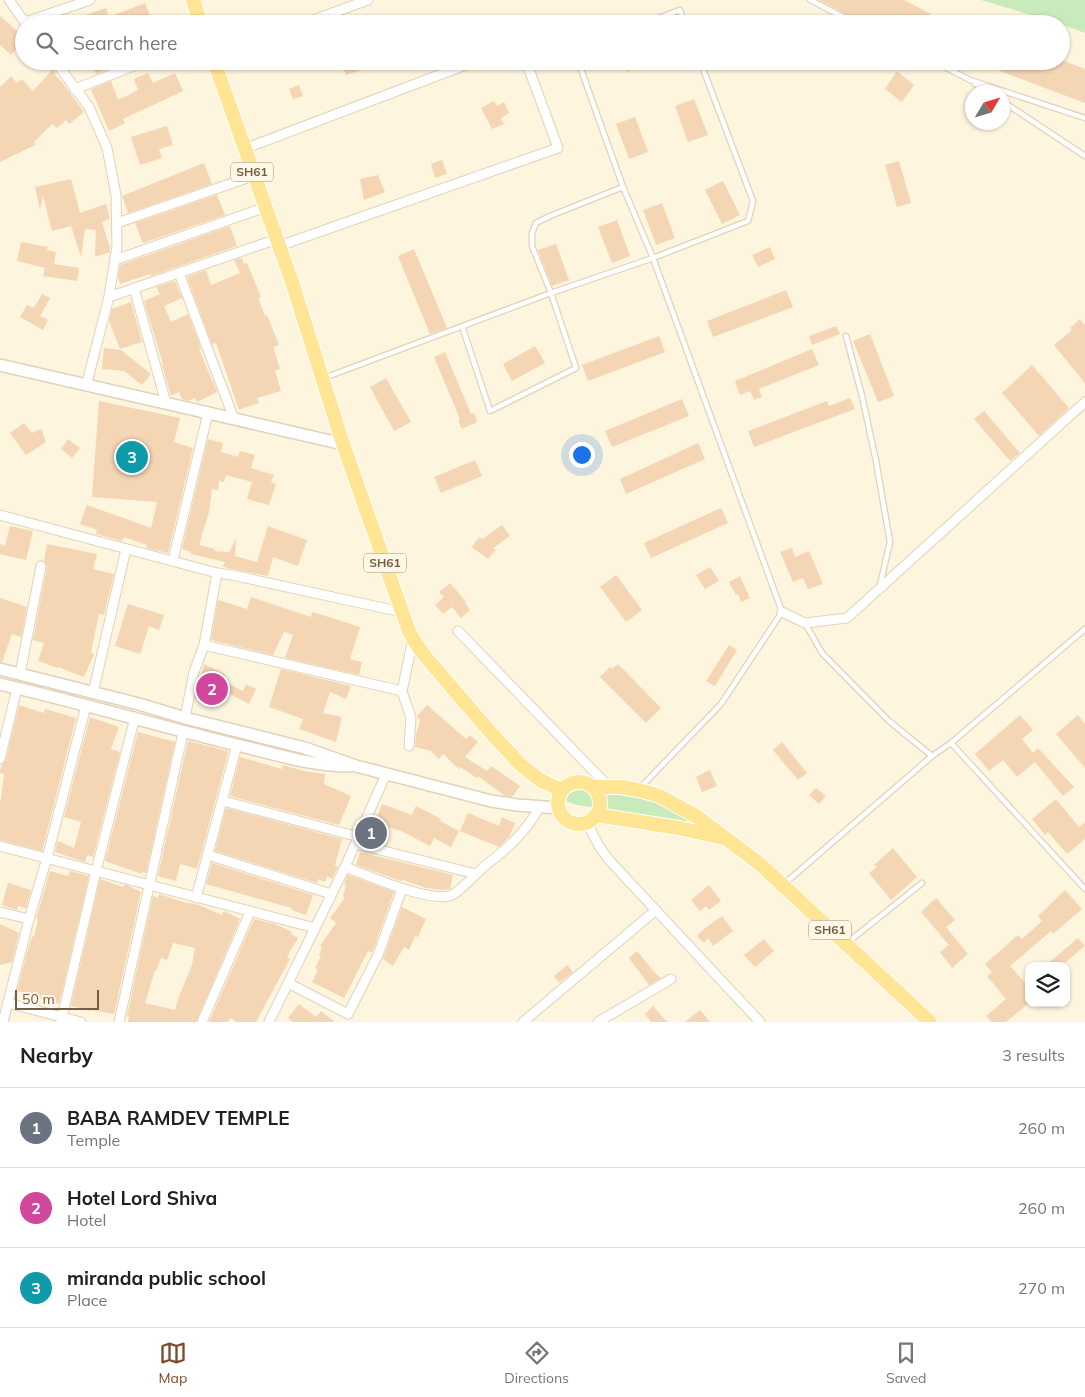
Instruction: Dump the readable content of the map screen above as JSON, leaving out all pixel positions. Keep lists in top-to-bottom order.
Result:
{
  "streets": {
    "main road": ["SH61"]
  },
  "scale_bar": "50 m",
  "north": "top right",
  "page": {
    "search": "Search here",
    "pins": ["3", "2", "1"],
    "scale": "50 m",
    "heading": ["Nearby", "3 results"],
    "list": [
      {
        "mark": "1",
        "name": "BABA RAMDEV TEMPLE",
        "note": "Temple",
        "value": "260 m"
      },
      {
        "mark": "2",
        "name": "Hotel Lord Shiva",
        "note": "Hotel",
        "value": "260 m"
      },
      {
        "mark": "3",
        "name": "miranda public school",
        "note": "Place",
        "value": "270 m"
      }
    ],
    "nav": ["Map", "Directions", "Saved"]
  }
}
